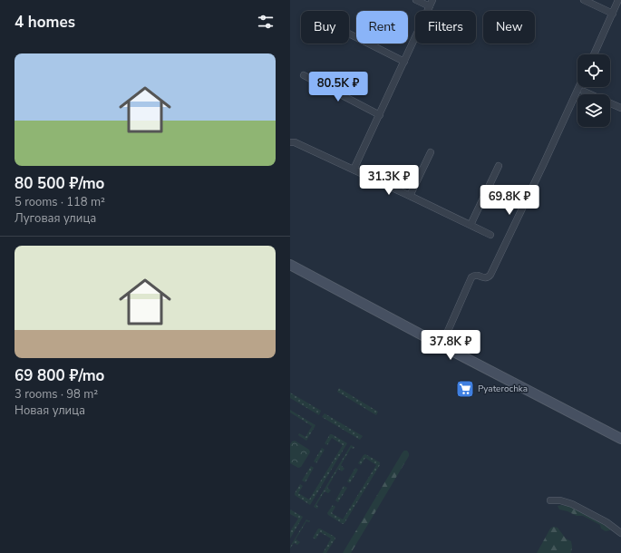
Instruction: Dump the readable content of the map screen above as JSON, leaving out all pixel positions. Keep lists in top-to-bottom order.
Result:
{
  "places": {
    "supermarket": ["Pyaterochka"]
  },
  "page": {
    "heading": "4 homes",
    "chip": [
      "Buy",
      "Rent",
      "Filters",
      "New"
    ],
    "list": [
      {
        "name": "80 500 ₽/mo",
        "note": "5 rooms · 118 m² · Луговая улица"
      },
      {
        "name": "69 800 ₽/mo",
        "note": "3 rooms · 98 m² · Новая улица"
      }
    ],
    "price": [
      "80.5K ₽",
      "31.3K ₽",
      "69.8K ₽",
      "37.8K ₽"
    ]
  }
}
